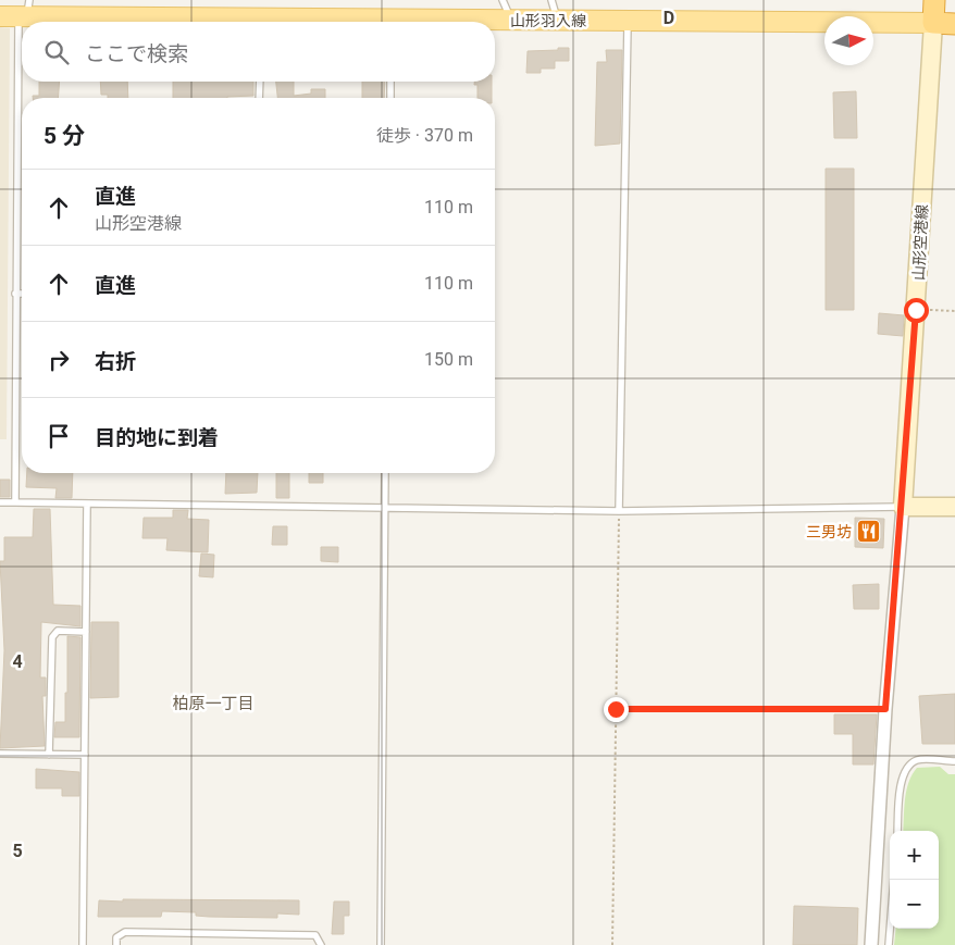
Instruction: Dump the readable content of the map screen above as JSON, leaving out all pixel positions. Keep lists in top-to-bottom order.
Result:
{
  "streets": {
    "main road": ["山形羽入線", "山形空港線"]
  },
  "crossings": [
    ["山形羽入線", "山形空港線"]
  ],
  "districts": ["柏原一丁目"],
  "places": {
    "restaurant": ["三男坊"]
  },
  "north": "right",
  "page": {
    "search": "ここで検索",
    "heading": ["5 分", "徒歩 · 370 m"],
    "list": [
      ["直進", "山形空港線", "110 m"],
      ["直進", "110 m"],
      ["右折", "150 m"],
      "目的地に到着"
    ],
    "map_buttons": ["+", "−"]
  },
  "grid": {
    "columns": ["D"],
    "rows": ["4", "5"]
  }
}
